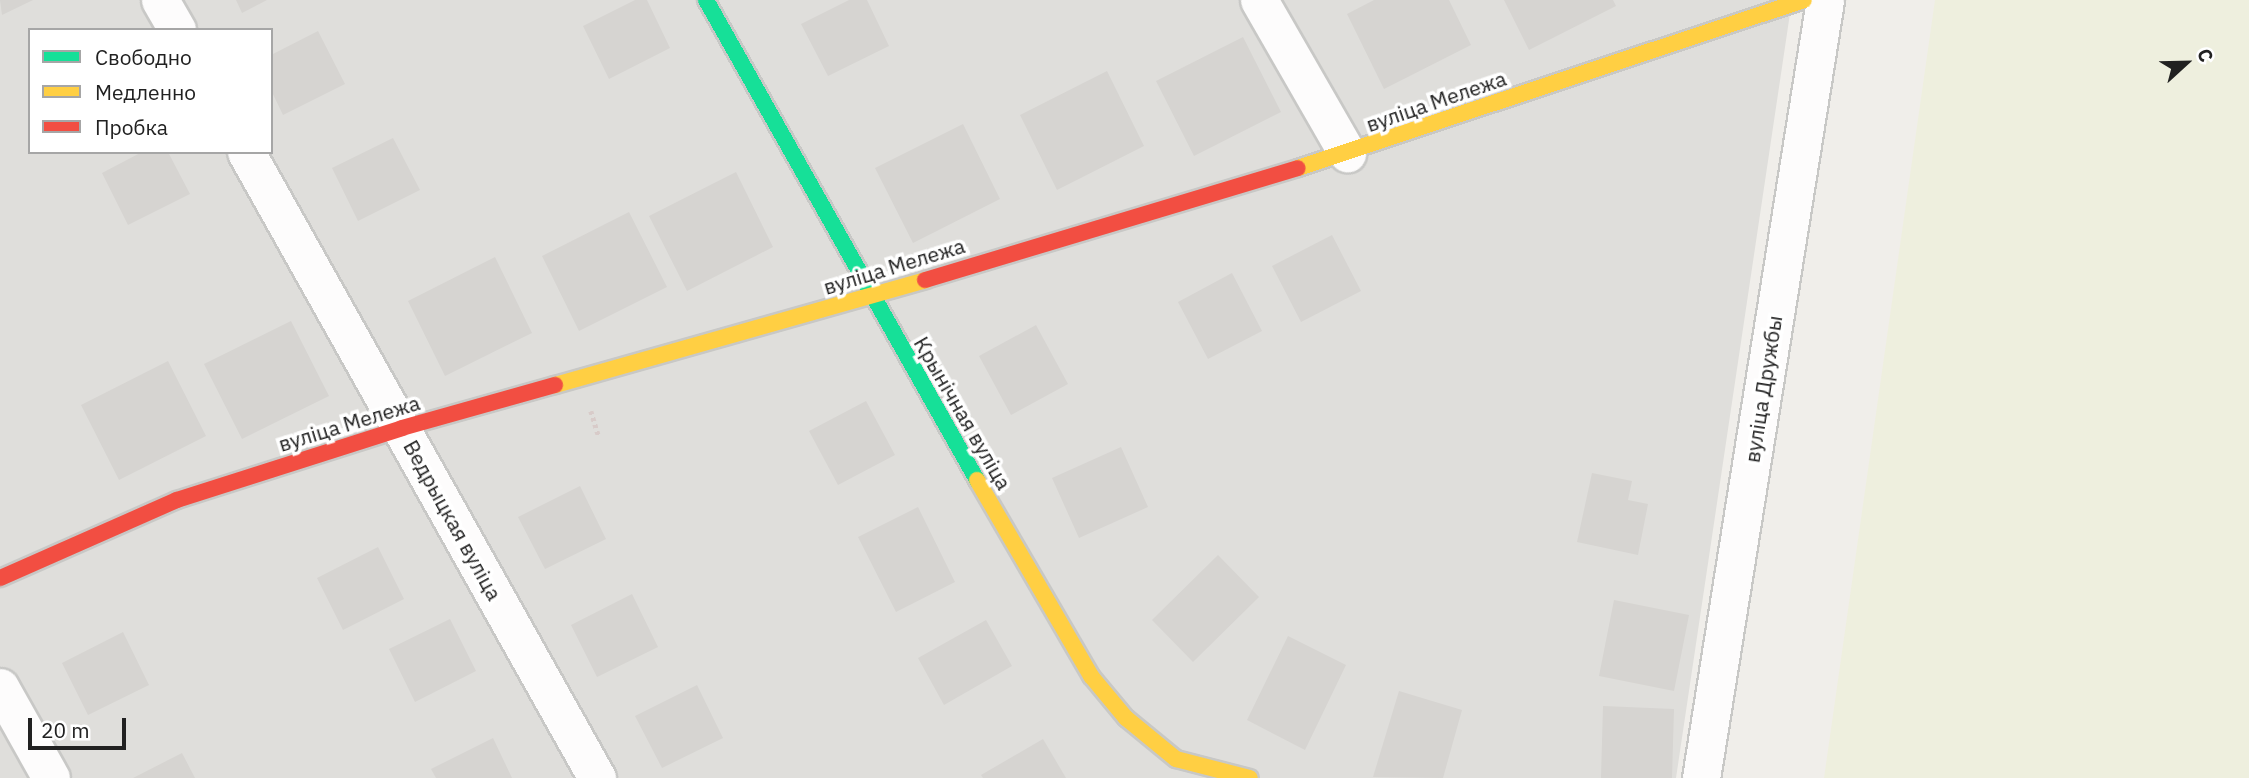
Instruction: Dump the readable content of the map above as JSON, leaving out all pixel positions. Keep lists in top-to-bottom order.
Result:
{
  "streets": {
    "street": [
      "вуліца Мележа",
      "вуліца Дружбы",
      "Крынічная вуліца",
      "Ведрыцкая вуліца"
    ]
  },
  "crossings": [
    ["вуліца Мележа", "Крынічная вуліца"],
    ["вуліца Мележа", "Ведрыцкая вуліца"]
  ],
  "legend": ["Свободно", "Медленно", "Пробка"],
  "scale_bar": "20 m",
  "north": "right"
}
